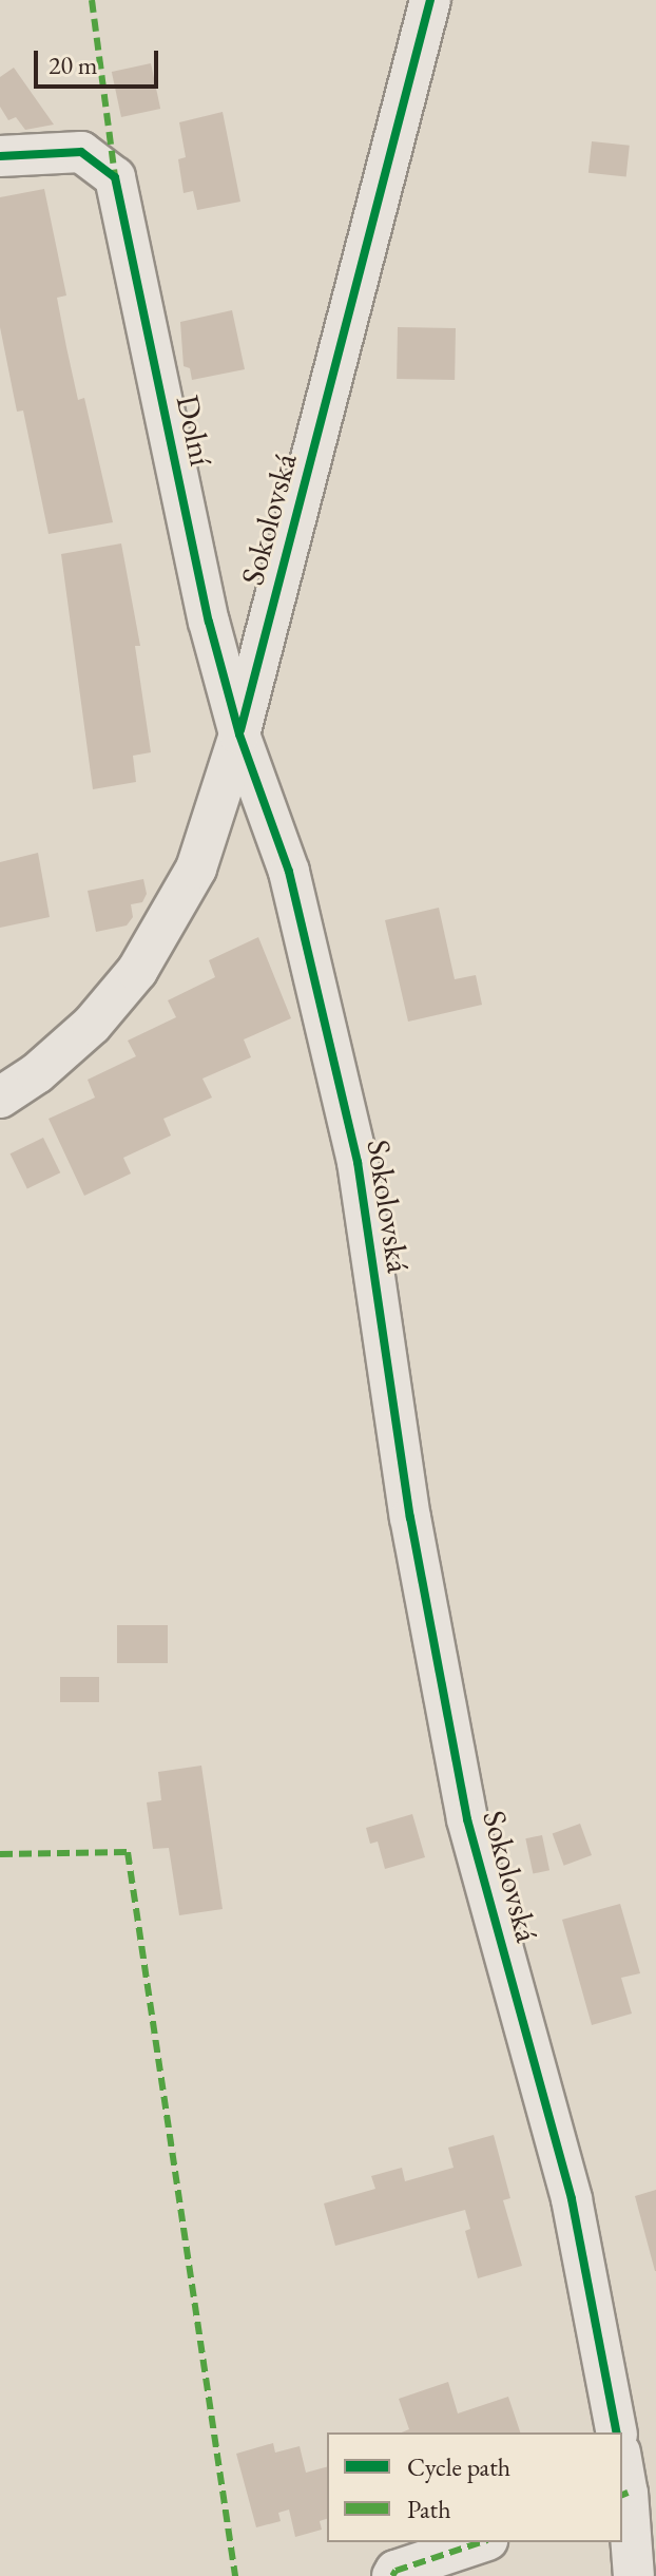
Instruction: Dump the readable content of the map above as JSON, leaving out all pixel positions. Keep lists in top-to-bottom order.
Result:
{
  "streets": {
    "street": ["Dolní", "Sokolovská"]
  },
  "crossings": [
    ["Dolní", "Sokolovská"]
  ],
  "legend": ["Cycle path", "Path"],
  "scale_bar": "20 m"
}
